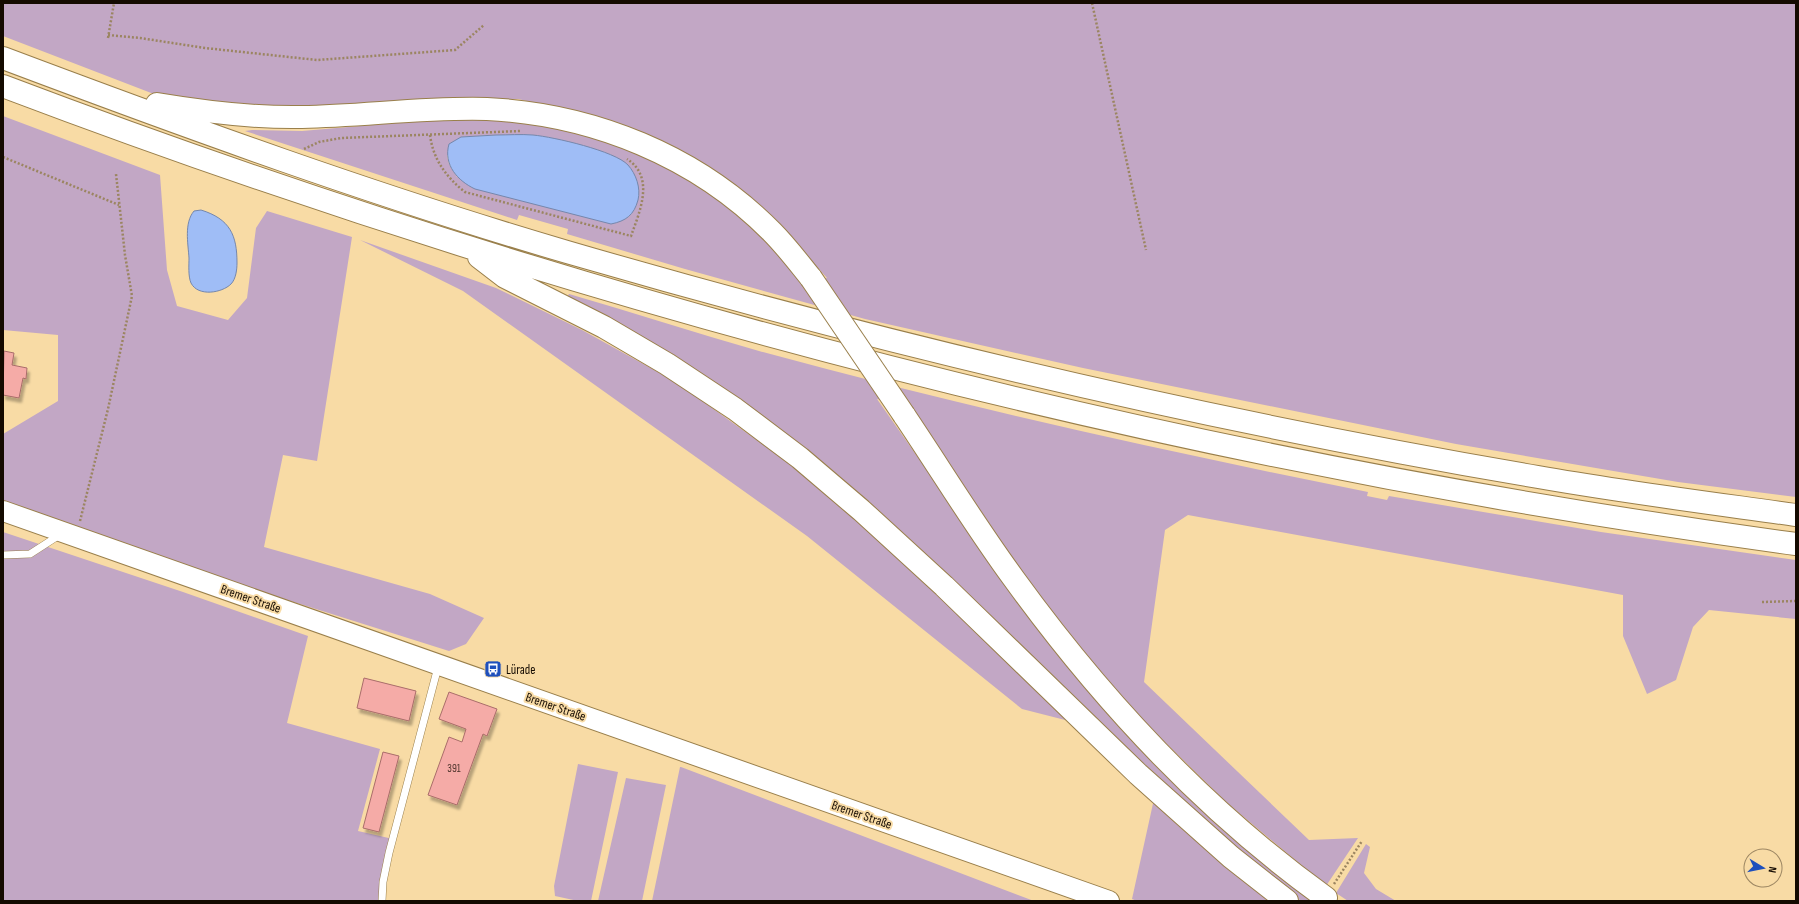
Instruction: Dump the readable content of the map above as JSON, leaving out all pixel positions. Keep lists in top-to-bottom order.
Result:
{
  "streets": {
    "main road": ["Bremer Straße"]
  },
  "places": {
    "bus stop": ["Lürade"]
  },
  "house_numbers": ["391"],
  "north": "right"
}
